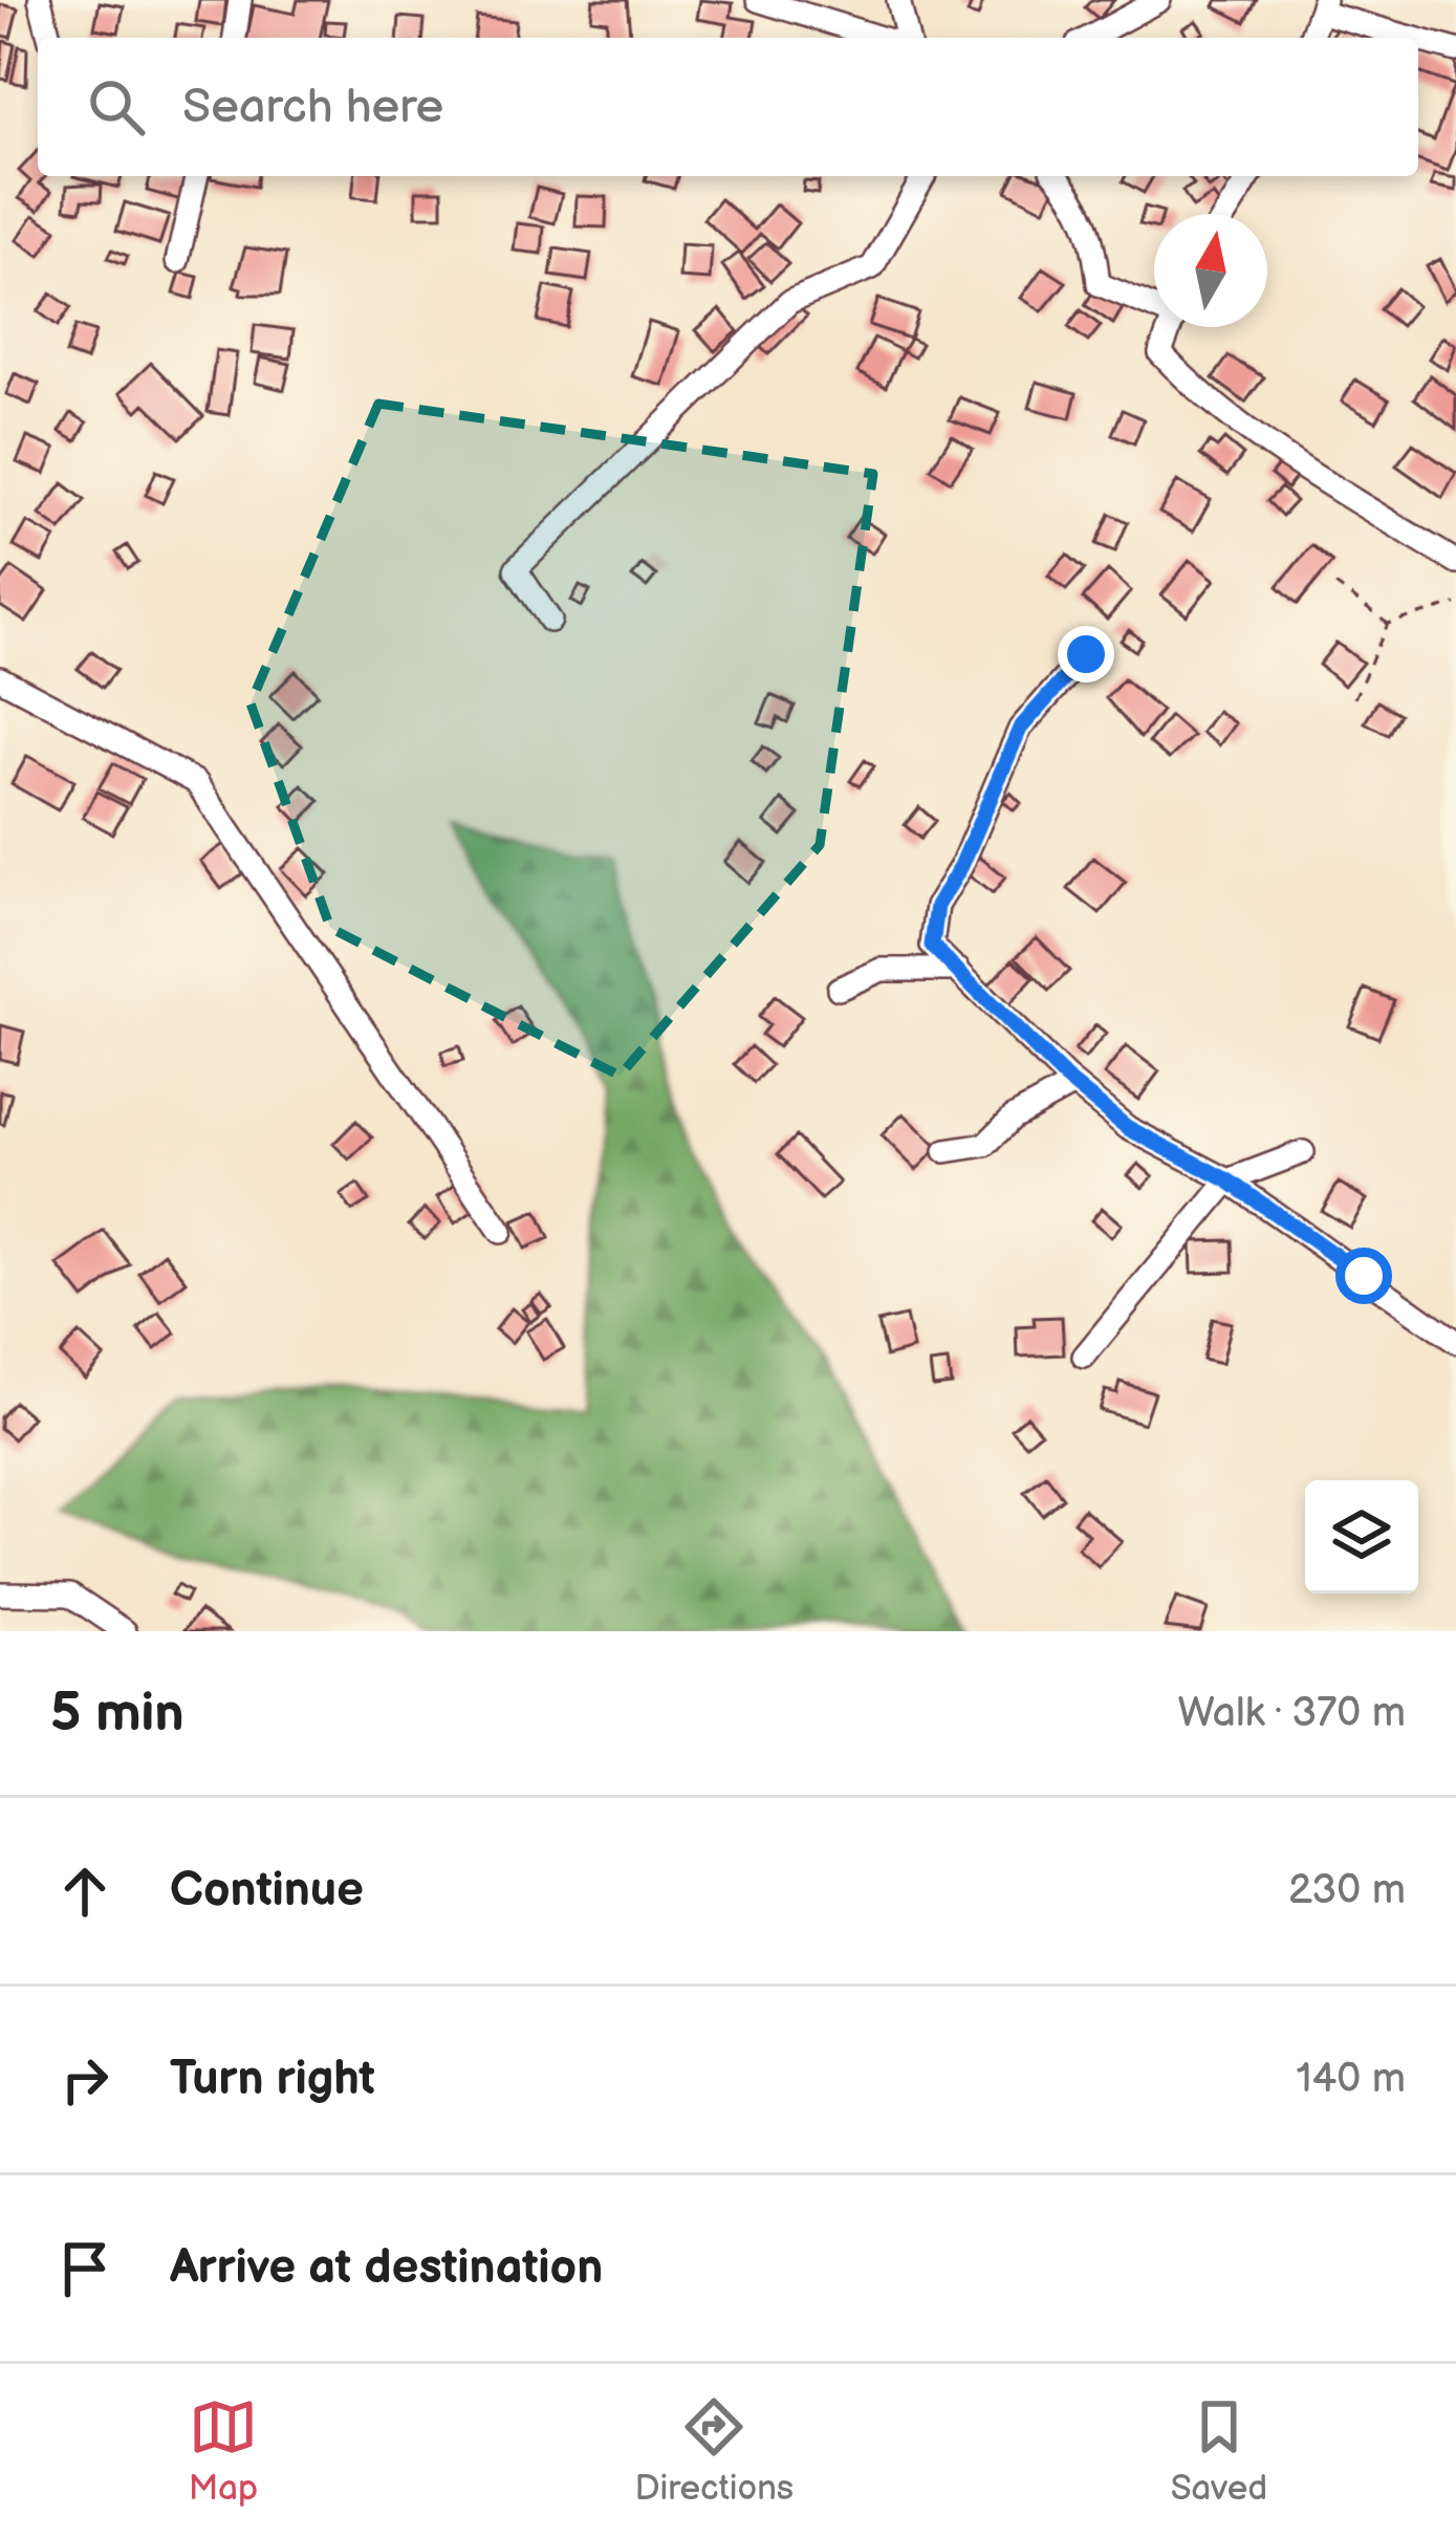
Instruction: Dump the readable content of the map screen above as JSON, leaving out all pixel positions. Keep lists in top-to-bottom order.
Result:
{
  "north": "top",
  "page": {
    "search": "Search here",
    "heading": ["5 min", "Walk · 370 m"],
    "list": [
      ["Continue", "230 m"],
      ["Turn right", "140 m"],
      "Arrive at destination"
    ],
    "nav": ["Map", "Directions", "Saved"]
  }
}
